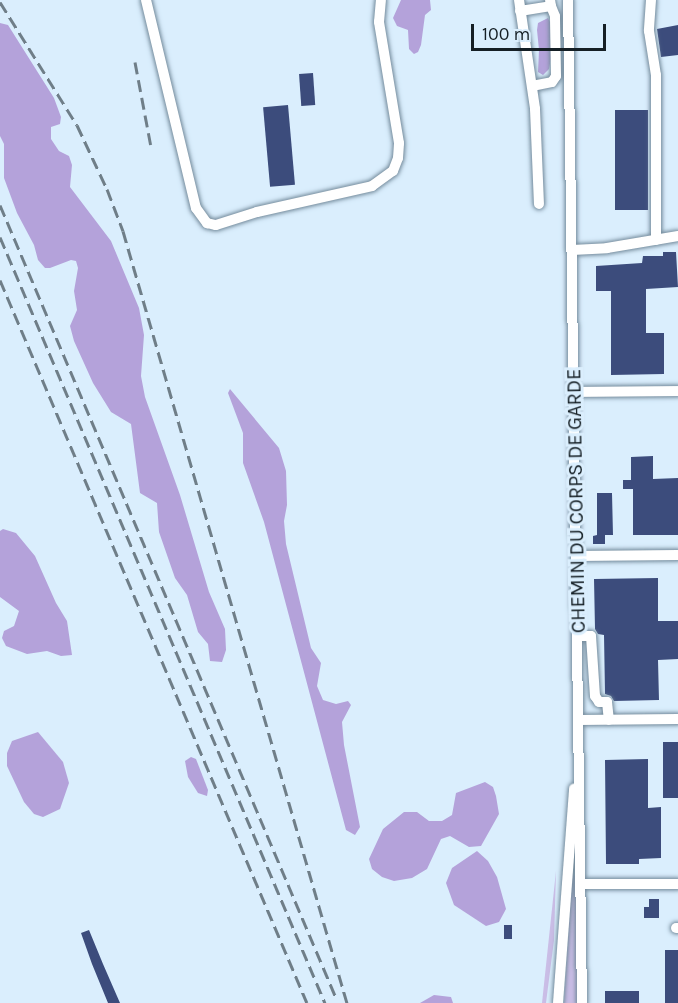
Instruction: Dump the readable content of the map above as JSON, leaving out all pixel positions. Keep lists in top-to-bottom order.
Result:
{
  "streets": {
    "street": ["CHEMIN DU CORPS DE GARDE"]
  },
  "scale_bar": "100 m"
}
